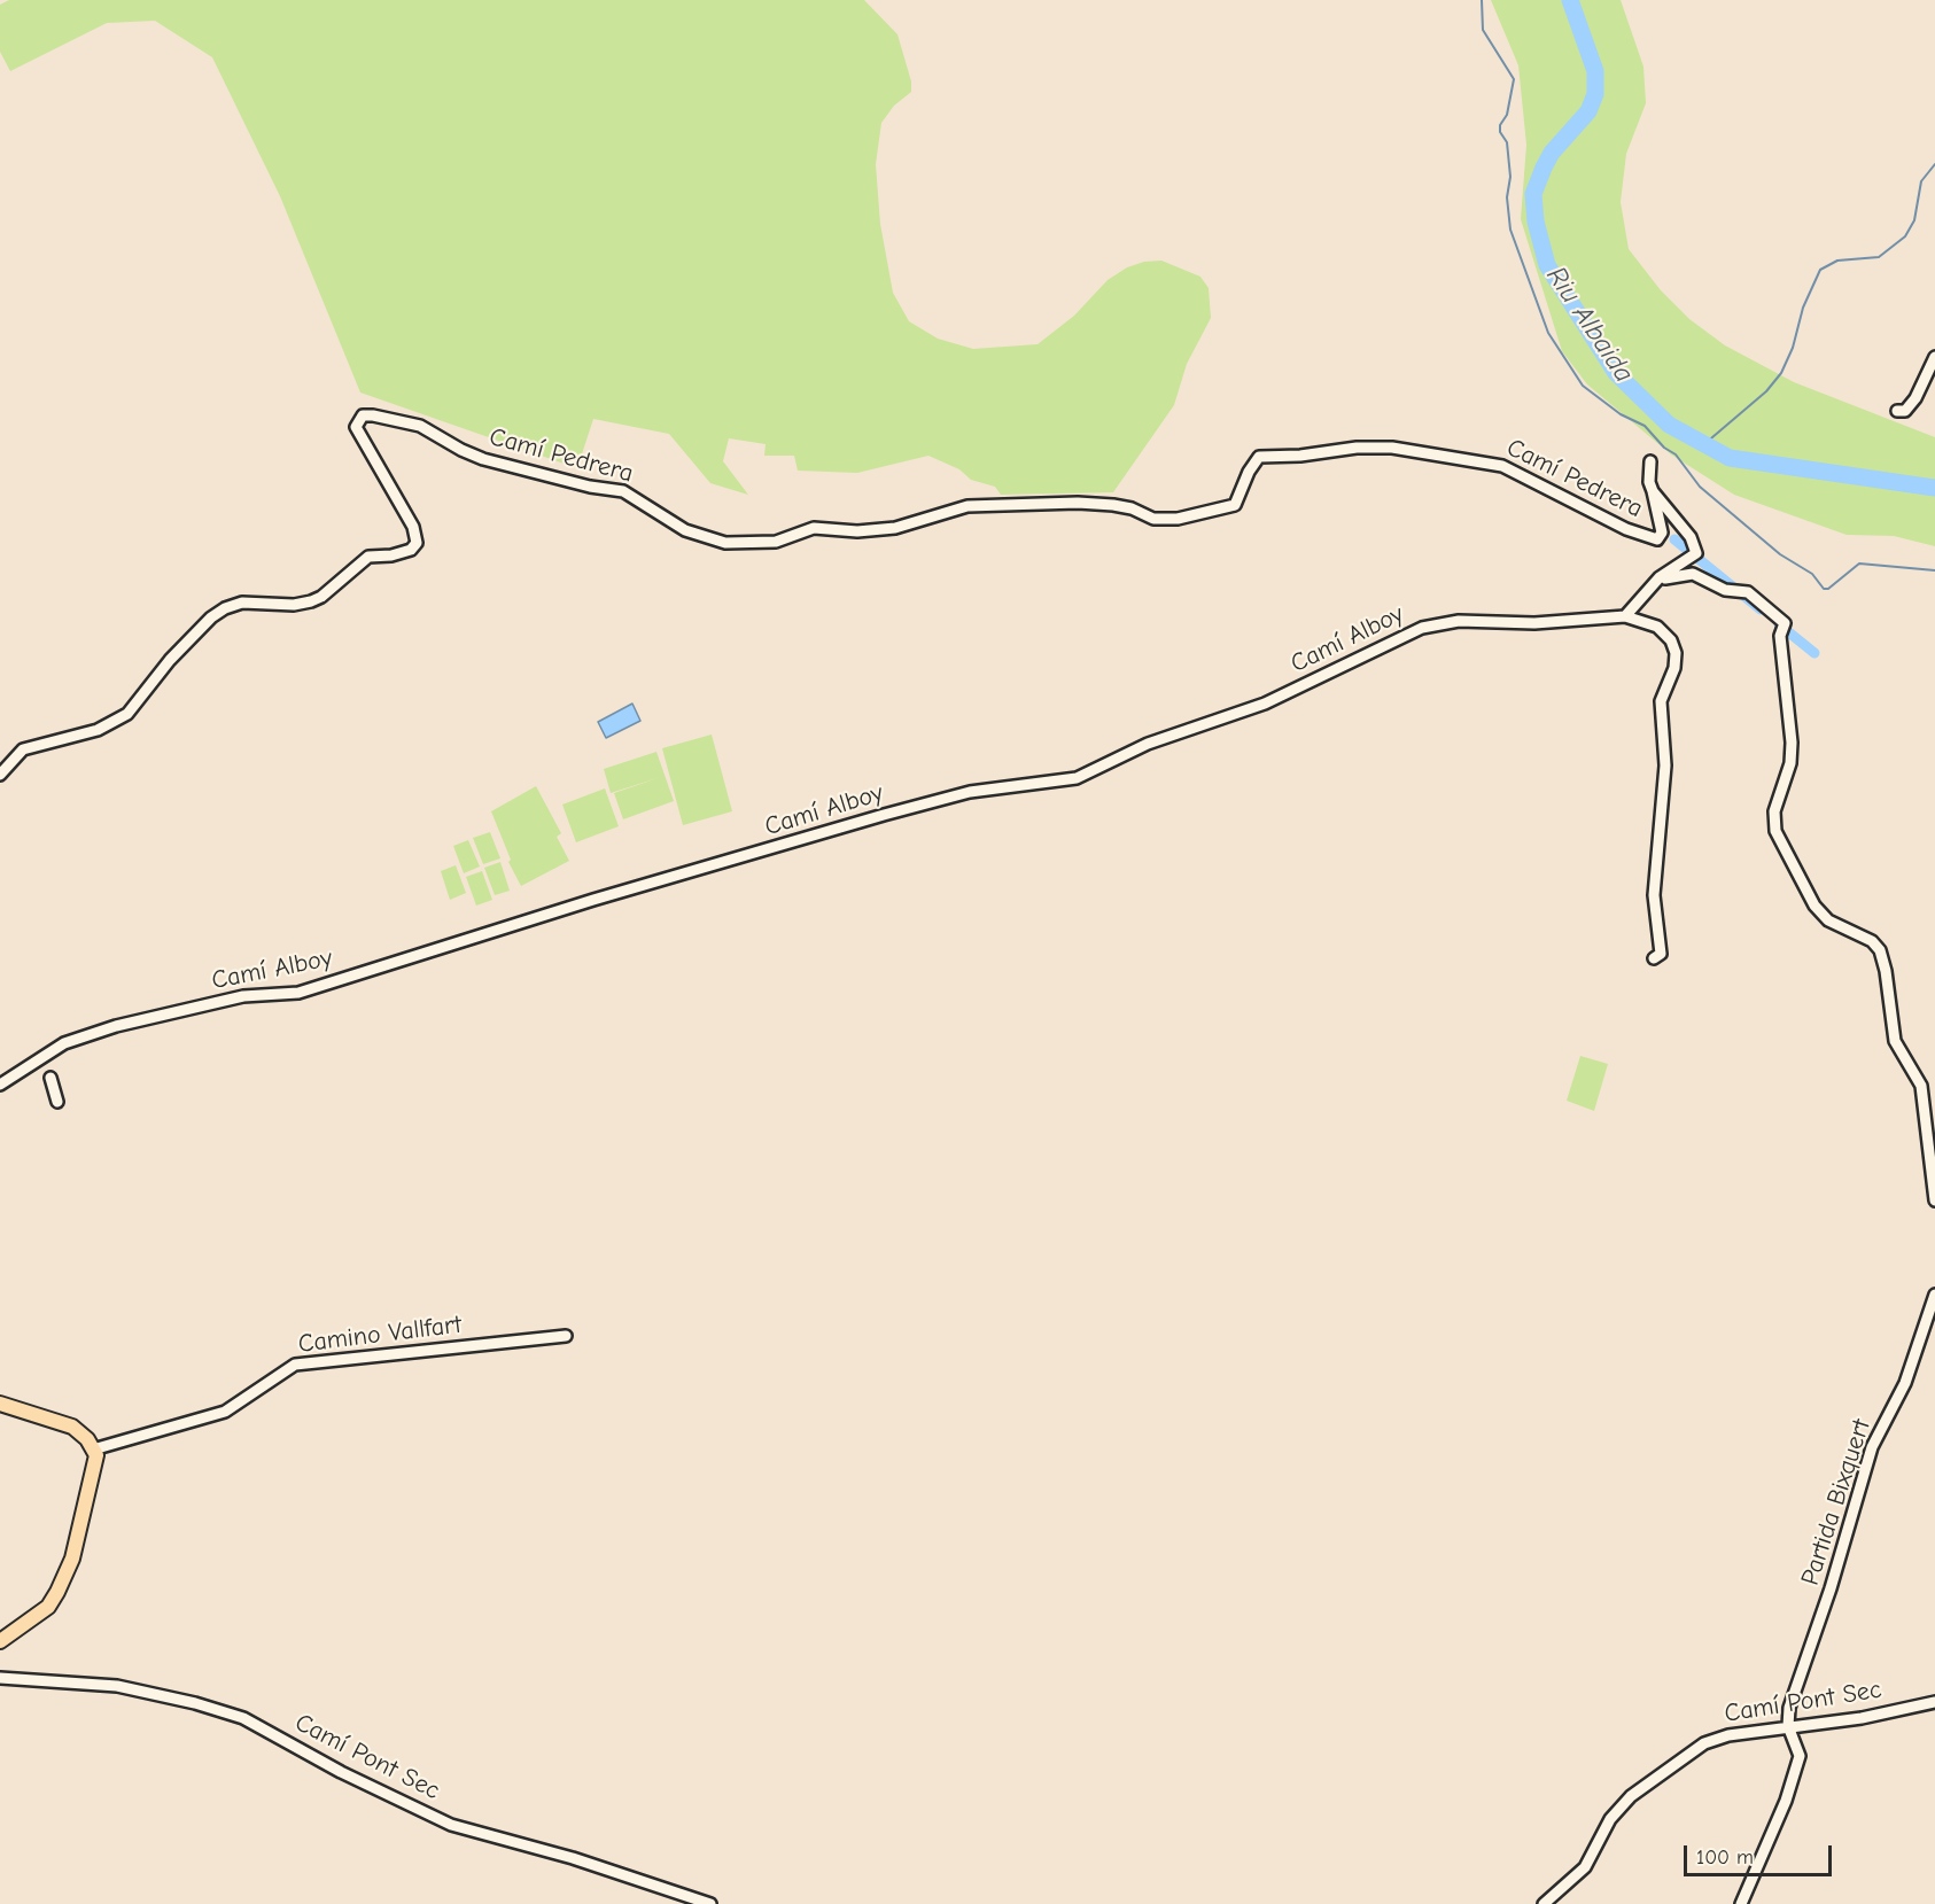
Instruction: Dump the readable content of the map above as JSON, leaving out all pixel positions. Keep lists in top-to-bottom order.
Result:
{
  "streets": {
    "street": [
      "Camí Pedrera",
      "Camí Alboy",
      "Camino Vallfart",
      "Partida Bixquert",
      "Camí Pont Sec"
    ]
  },
  "crossings": [
    ["Partida Bixquert", "Camí Pont Sec"]
  ],
  "water": ["Riu Albaida"],
  "scale_bar": "100 m"
}
